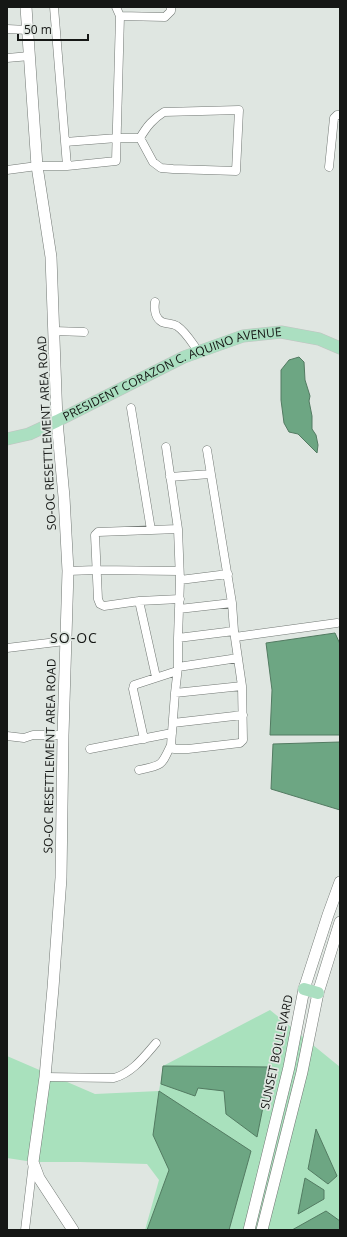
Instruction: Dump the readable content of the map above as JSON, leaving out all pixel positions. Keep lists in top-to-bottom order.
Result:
{
  "streets": {
    "main road": ["PRESIDENT CORAZON C. AQUINO AVENUE"],
    "street": ["SO-OC RESETTLEMENT AREA ROAD", "SUNSET BOULEVARD"]
  },
  "crossings": [
    ["PRESIDENT CORAZON C. AQUINO AVENUE", "SO-OC RESETTLEMENT AREA ROAD"]
  ],
  "districts": ["SO-OC"],
  "scale_bar": "50 m"
}
